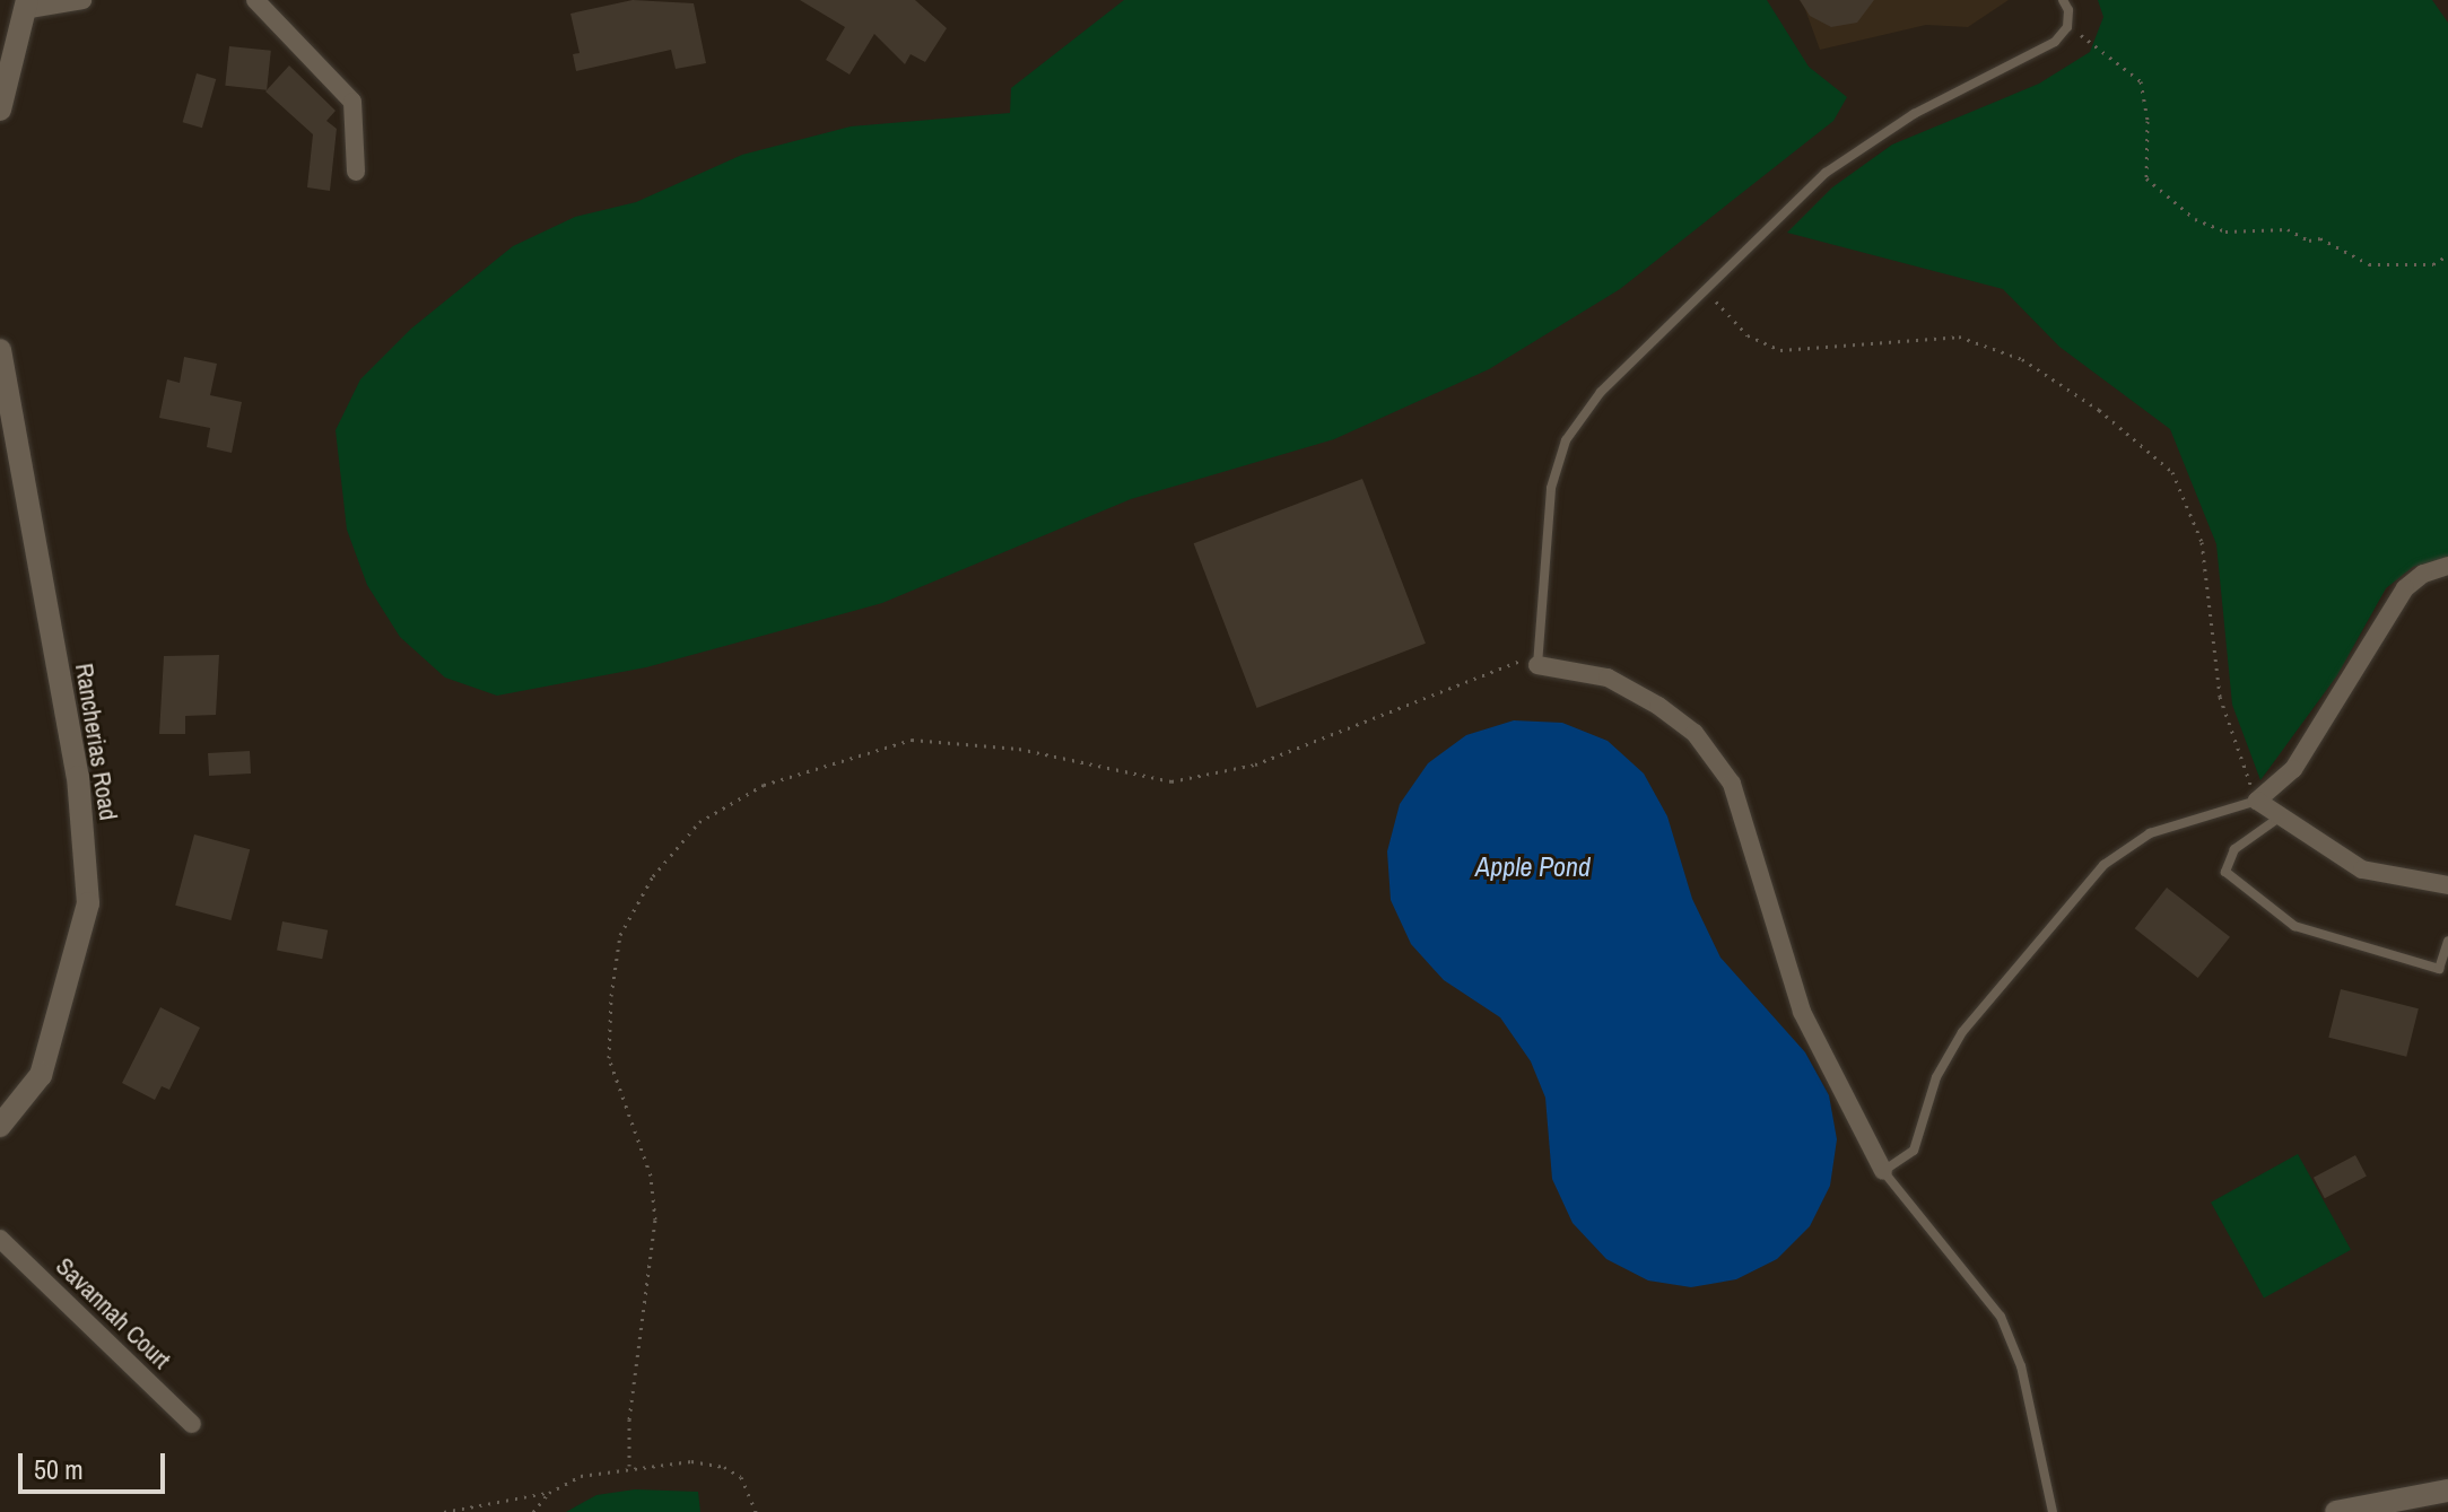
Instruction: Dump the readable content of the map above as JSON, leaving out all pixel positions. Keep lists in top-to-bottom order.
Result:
{
  "streets": {
    "street": ["Rancherias Road", "Savannah Court"]
  },
  "water": ["Apple Pond"],
  "scale_bar": "50 m"
}
